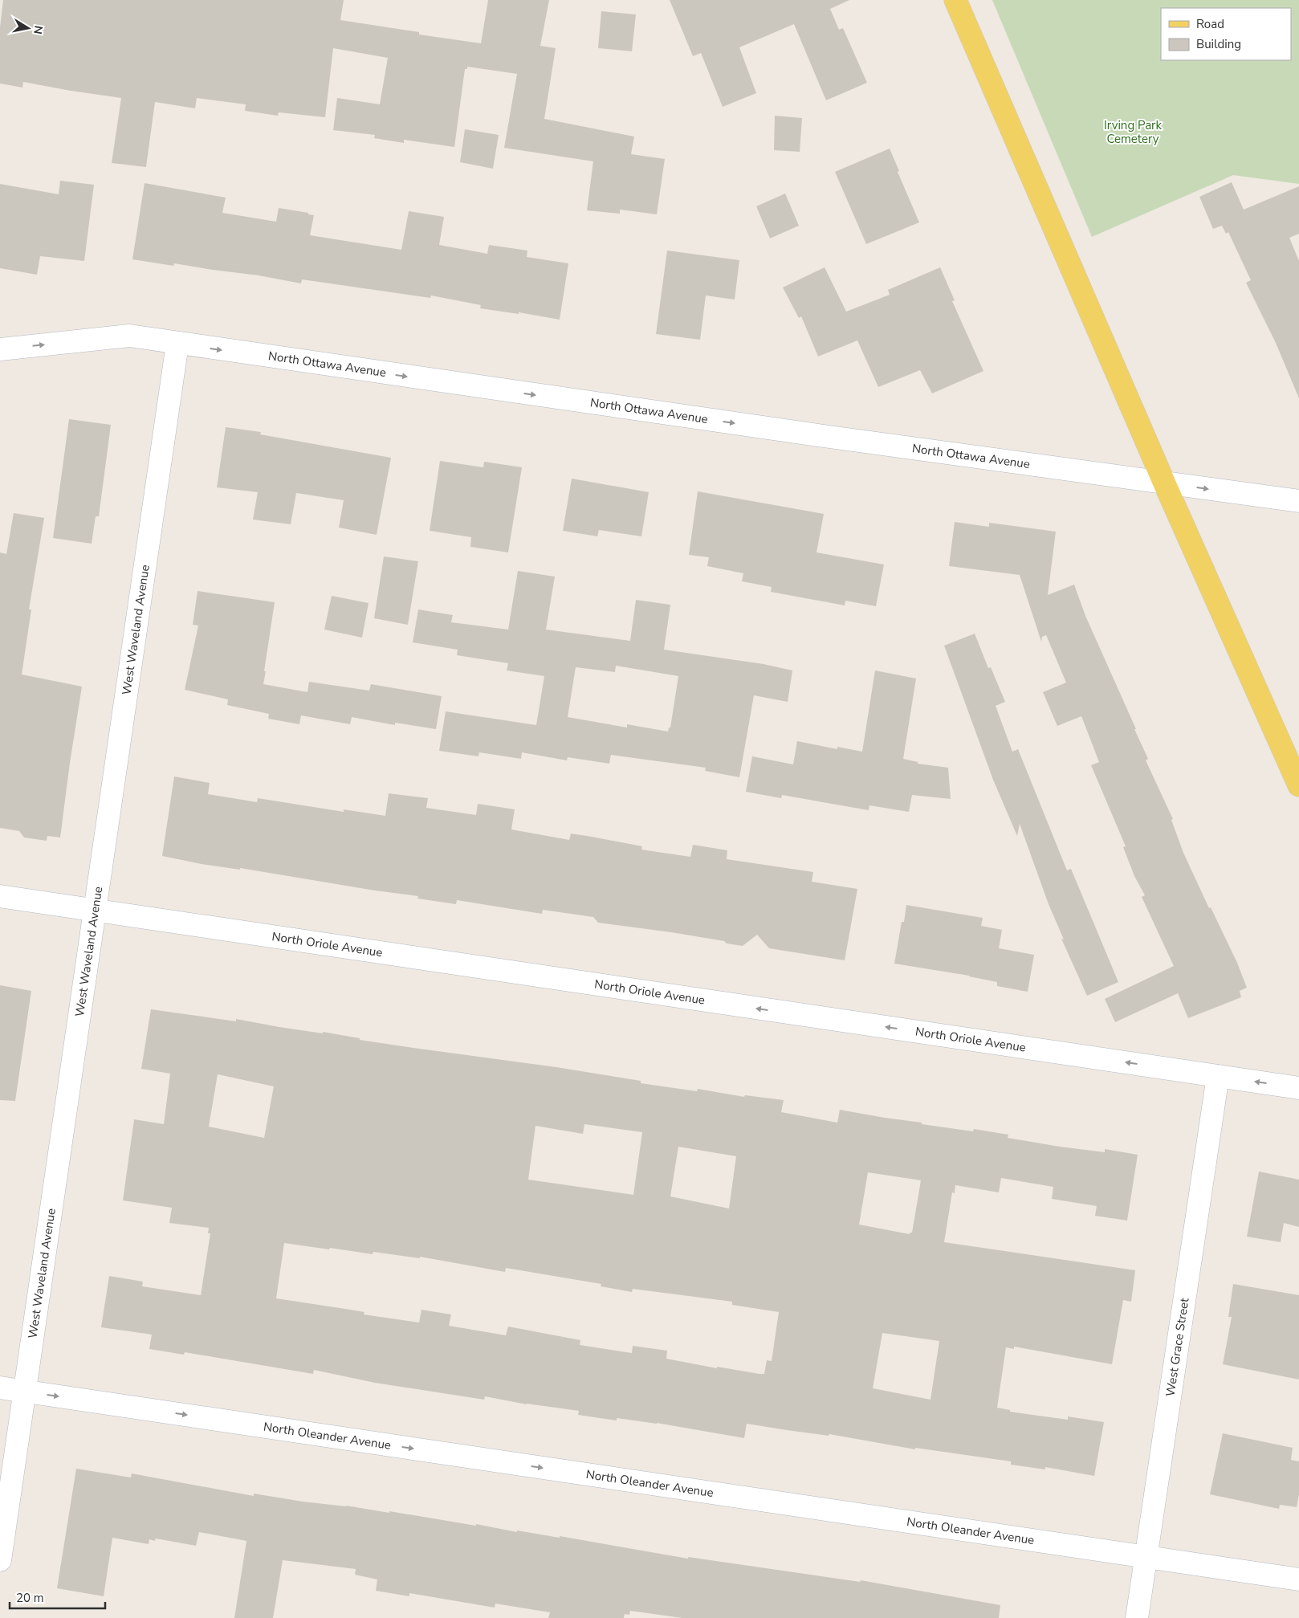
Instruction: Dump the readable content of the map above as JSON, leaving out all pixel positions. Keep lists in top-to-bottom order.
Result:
{
  "streets": {
    "street": [
      "North Ottawa Avenue",
      "West Waveland Avenue",
      "North Oriole Avenue",
      "West Grace Street",
      "North Oleander Avenue"
    ]
  },
  "crossings": [
    ["North Ottawa Avenue", "West Waveland Avenue"],
    ["West Waveland Avenue", "North Oriole Avenue"],
    ["West Waveland Avenue", "North Oleander Avenue"],
    ["North Oriole Avenue", "West Grace Street"],
    ["West Grace Street", "North Oleander Avenue"]
  ],
  "one_way": ["North Ottawa Avenue", "North Oriole Avenue", "North Oleander Avenue"],
  "parks": ["Irving Park Cemetery"],
  "legend": ["Road", "Building"],
  "scale_bar": "20 m",
  "north": "right"
}
